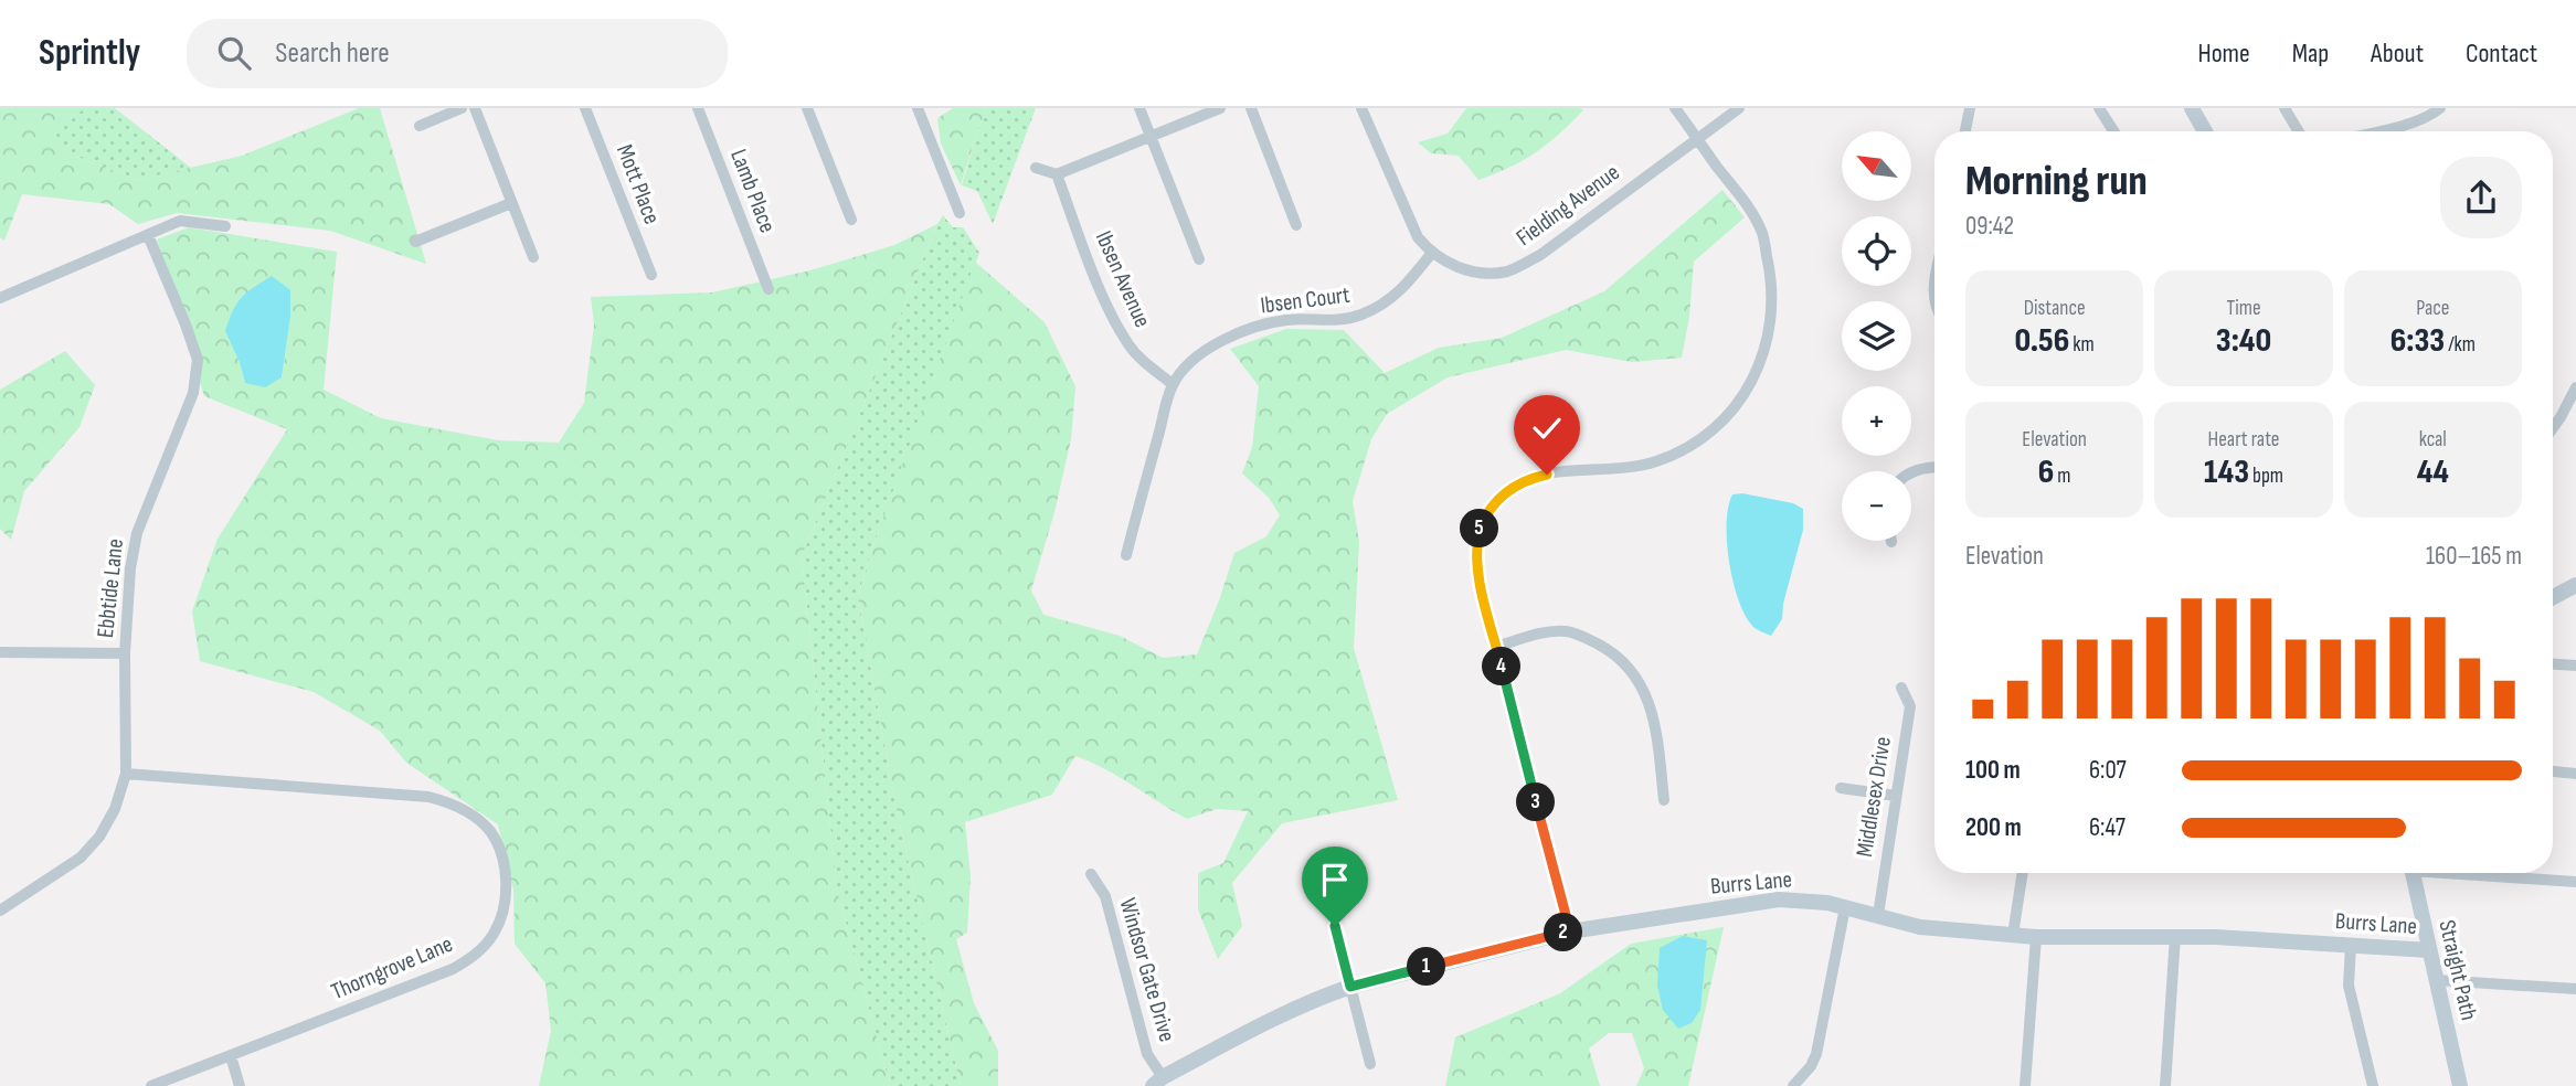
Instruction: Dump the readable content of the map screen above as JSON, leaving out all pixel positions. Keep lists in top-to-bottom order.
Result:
{
  "streets": {
    "street": [
      "Mott Place",
      "Lamb Place",
      "Fielding Avenue",
      "Ibsen Avenue",
      "Ibsen Court",
      "Ebbtide Lane",
      "Middlesex Drive",
      "Burrs Lane",
      "Thorngrove Lane",
      "Windsor Gate Drive",
      "Straight Path"
    ]
  },
  "crossings": [
    ["Fielding Avenue", "Ibsen Court"],
    ["Ibsen Avenue", "Ibsen Court"],
    ["Ebbtide Lane", "Thorngrove Lane"],
    ["Middlesex Drive", "Burrs Lane"],
    ["Burrs Lane", "Windsor Gate Drive"],
    ["Burrs Lane", "Straight Path"]
  ],
  "north": "top left",
  "page": {
    "header": "Sprintly",
    "search": "Search here",
    "nav": [
      "Home",
      "Map",
      "About",
      "Contact"
    ],
    "map_buttons": ["+", "−"],
    "heading": ["Morning run", "09:42"],
    "stats": [
      ["Distance", "0.56 km"],
      ["Time", "3:40"],
      ["Pace", "6:33 /km"],
      ["Elevation", "6 m"],
      ["Heart rate", "143 bpm"],
      ["kcal", "44"]
    ],
    "pins": [
      "5",
      "4",
      "3",
      "2",
      "1"
    ],
    "chart": ["Elevation", "160–165 m"],
    "list": [
      {
        "name": "100 m",
        "note": "6:07"
      },
      {
        "name": "200 m",
        "note": "6:47"
      }
    ]
  }
}
